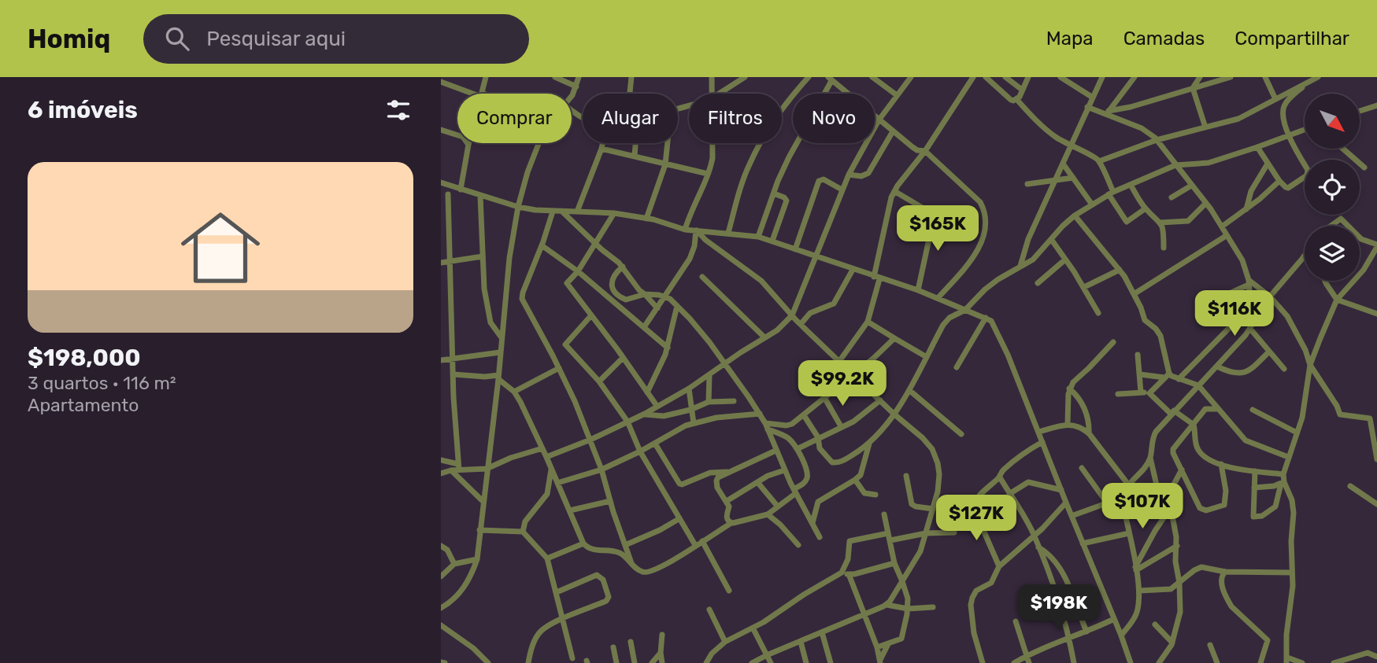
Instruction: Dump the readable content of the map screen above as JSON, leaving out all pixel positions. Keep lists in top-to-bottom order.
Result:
{
  "north": "bottom right",
  "page": {
    "header": "Homiq",
    "search": "Pesquisar aqui",
    "nav": ["Mapa", "Camadas", "Compartilhar"],
    "heading": "6 imóveis",
    "chip": [
      "Comprar",
      "Alugar",
      "Filtros",
      "Novo"
    ],
    "list": [
      {
        "name": "$198,000",
        "note": "3 quartos · 116 m² · Apartamento"
      }
    ],
    "price": [
      "$165K",
      "$116K",
      "$99.2K",
      "$107K",
      "$127K",
      "$198K"
    ]
  }
}
